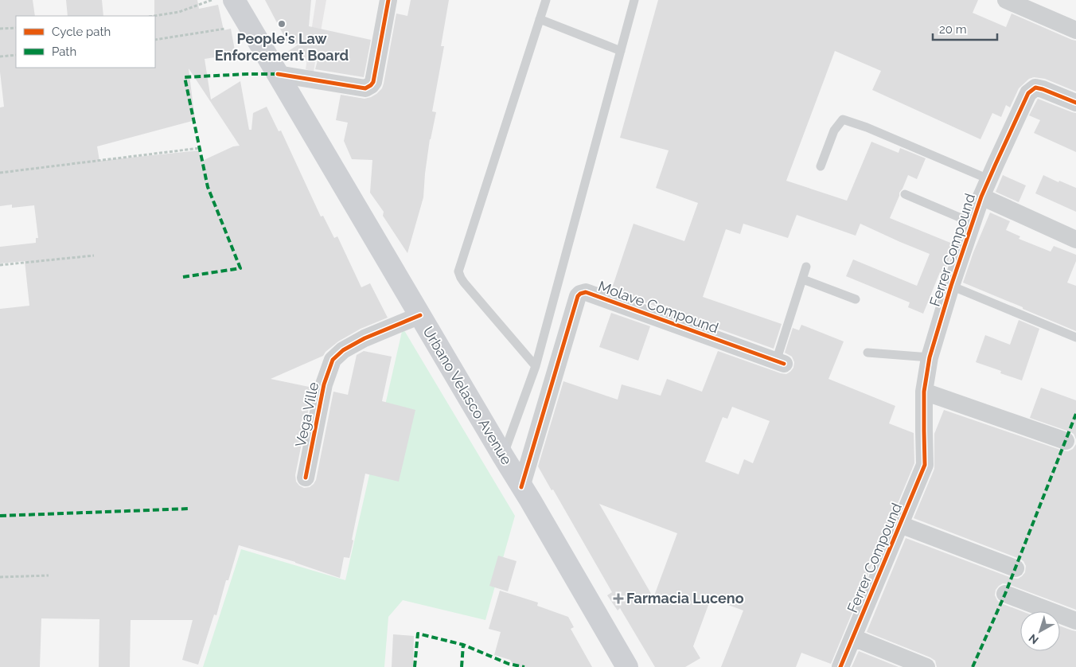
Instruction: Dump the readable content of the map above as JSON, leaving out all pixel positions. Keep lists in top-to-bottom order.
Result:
{
  "streets": {
    "main road": ["Urbano Velasco Avenue"],
    "street": ["Ferrer Compound", "Molave Compound", "Vega Ville"]
  },
  "crossings": [
    ["Molave Compound", "Urbano Velasco Avenue"],
    ["Urbano Velasco Avenue", "Vega Ville"]
  ],
  "places": {
    "other": ["People's Law Enforcement Board"],
    "health": ["Farmacia Luceno"]
  },
  "legend": ["Cycle path", "Path"],
  "scale_bar": "20 m",
  "north": "bottom left"
}
